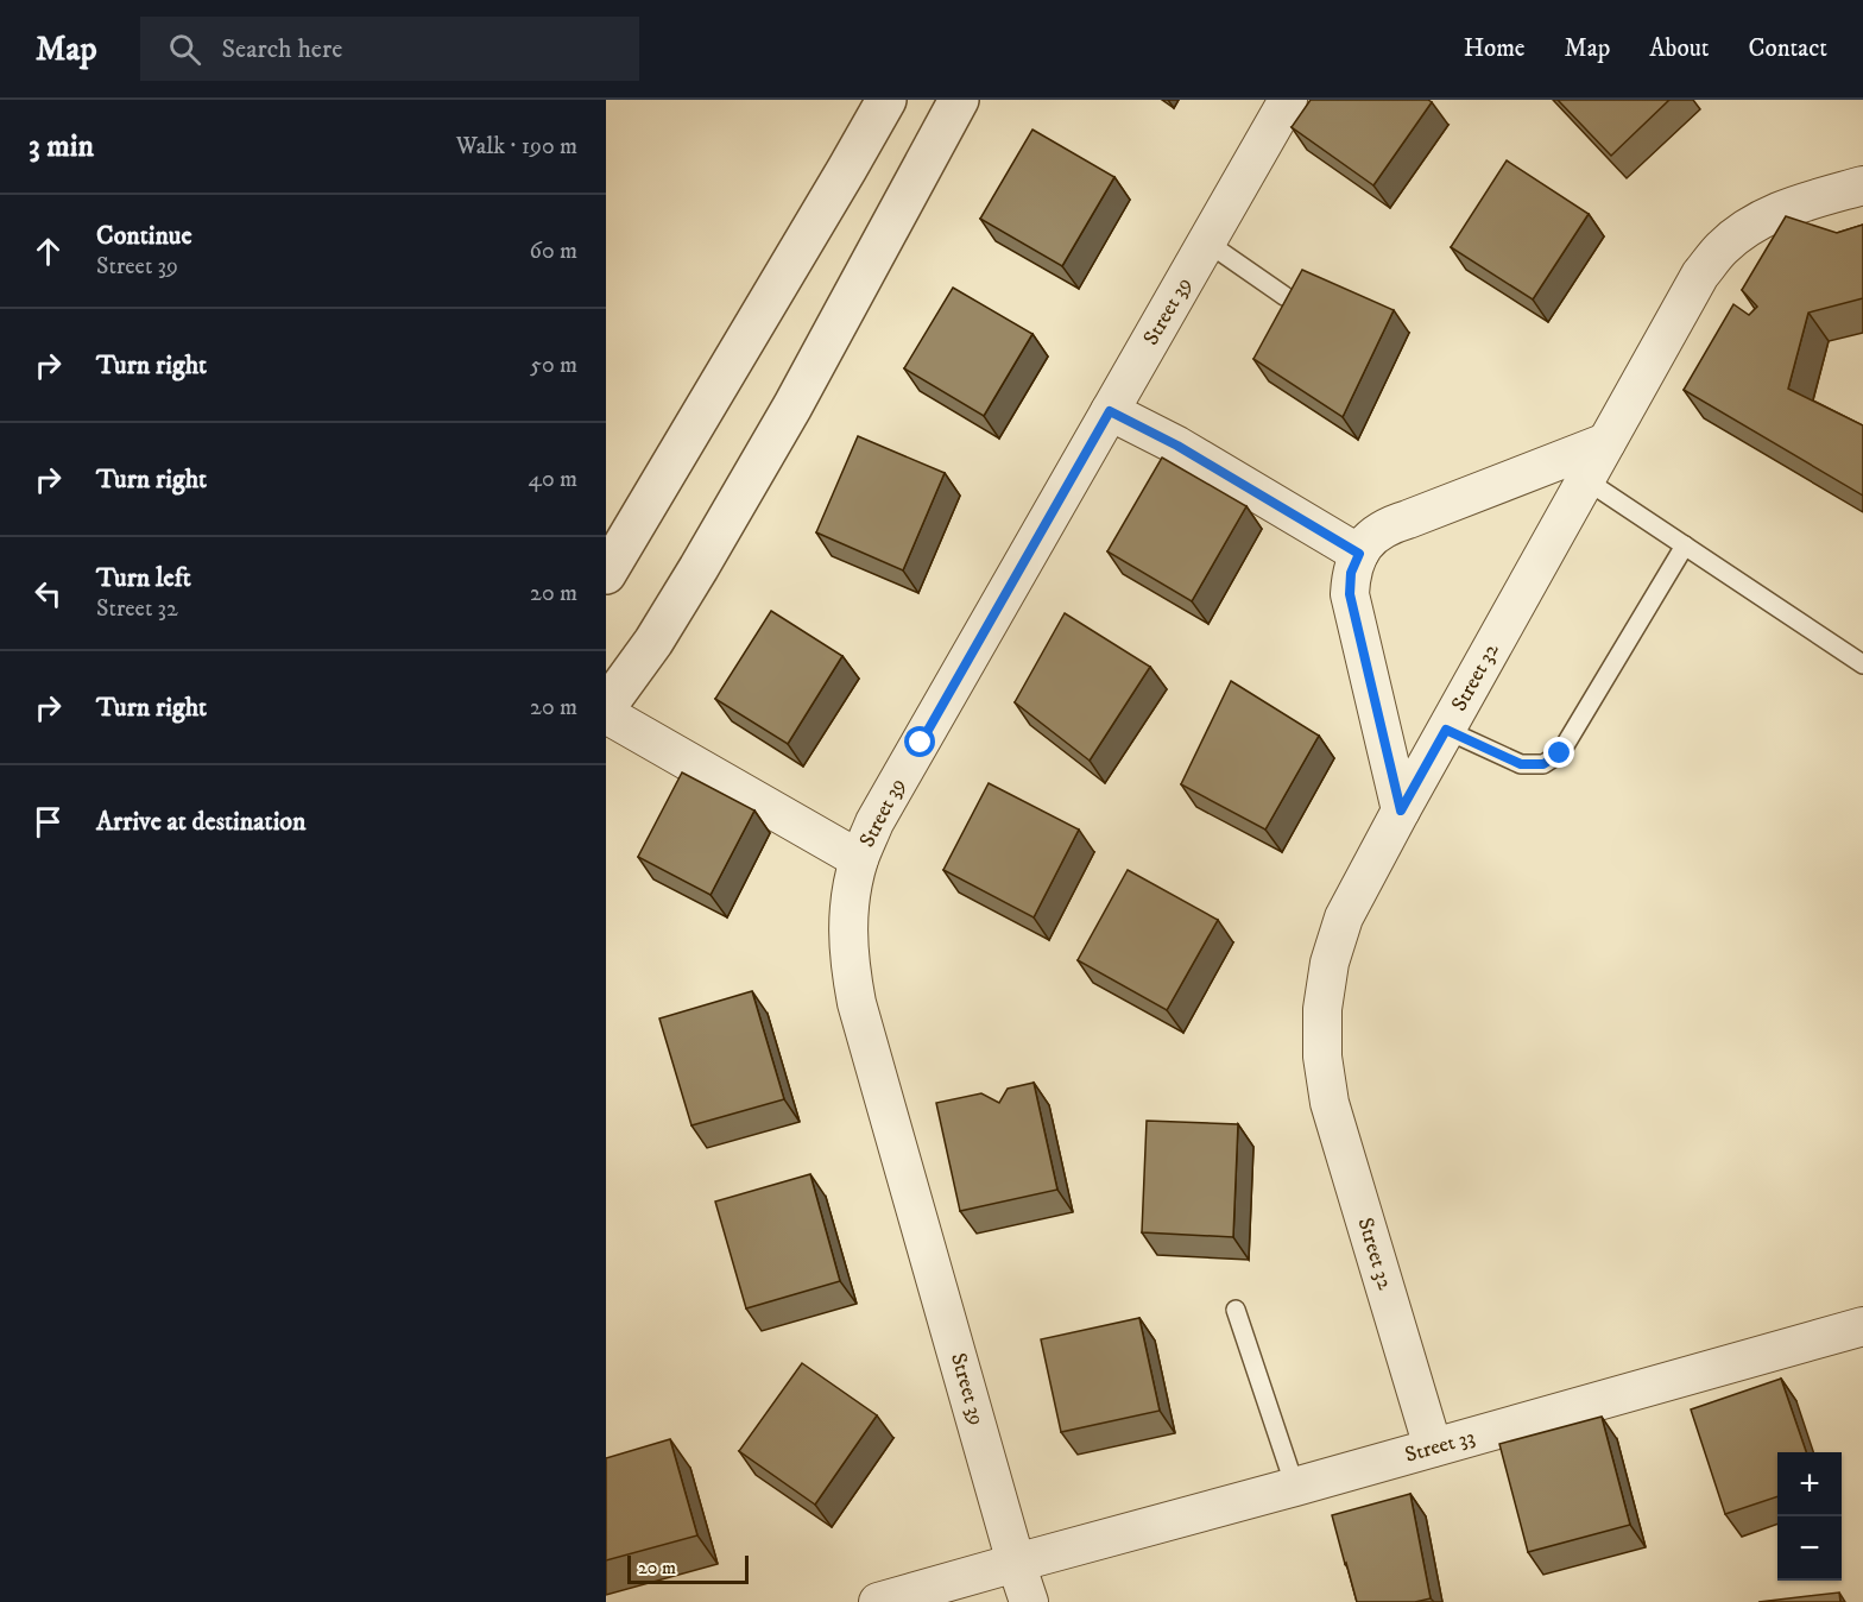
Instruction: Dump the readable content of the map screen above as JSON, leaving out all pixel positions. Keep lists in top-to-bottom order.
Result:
{
  "streets": {
    "street": ["Street 39", "Street 32", "Street 33"]
  },
  "crossings": [
    ["Street 39", "Street 33"],
    ["Street 32", "Street 33"]
  ],
  "scale_bar": "20 m",
  "page": {
    "header": "Map",
    "search": "Search here",
    "nav": [
      "Home",
      "Map",
      "About",
      "Contact"
    ],
    "heading": ["3 min", "Walk · 190 m"],
    "list": [
      ["Continue", "Street 39", "60 m"],
      ["Turn right", "50 m"],
      ["Turn right", "40 m"],
      ["Turn left", "Street 32", "20 m"],
      ["Turn right", "20 m"],
      "Arrive at destination"
    ],
    "map_buttons": ["+", "−"],
    "scale": "20 m"
  }
}
